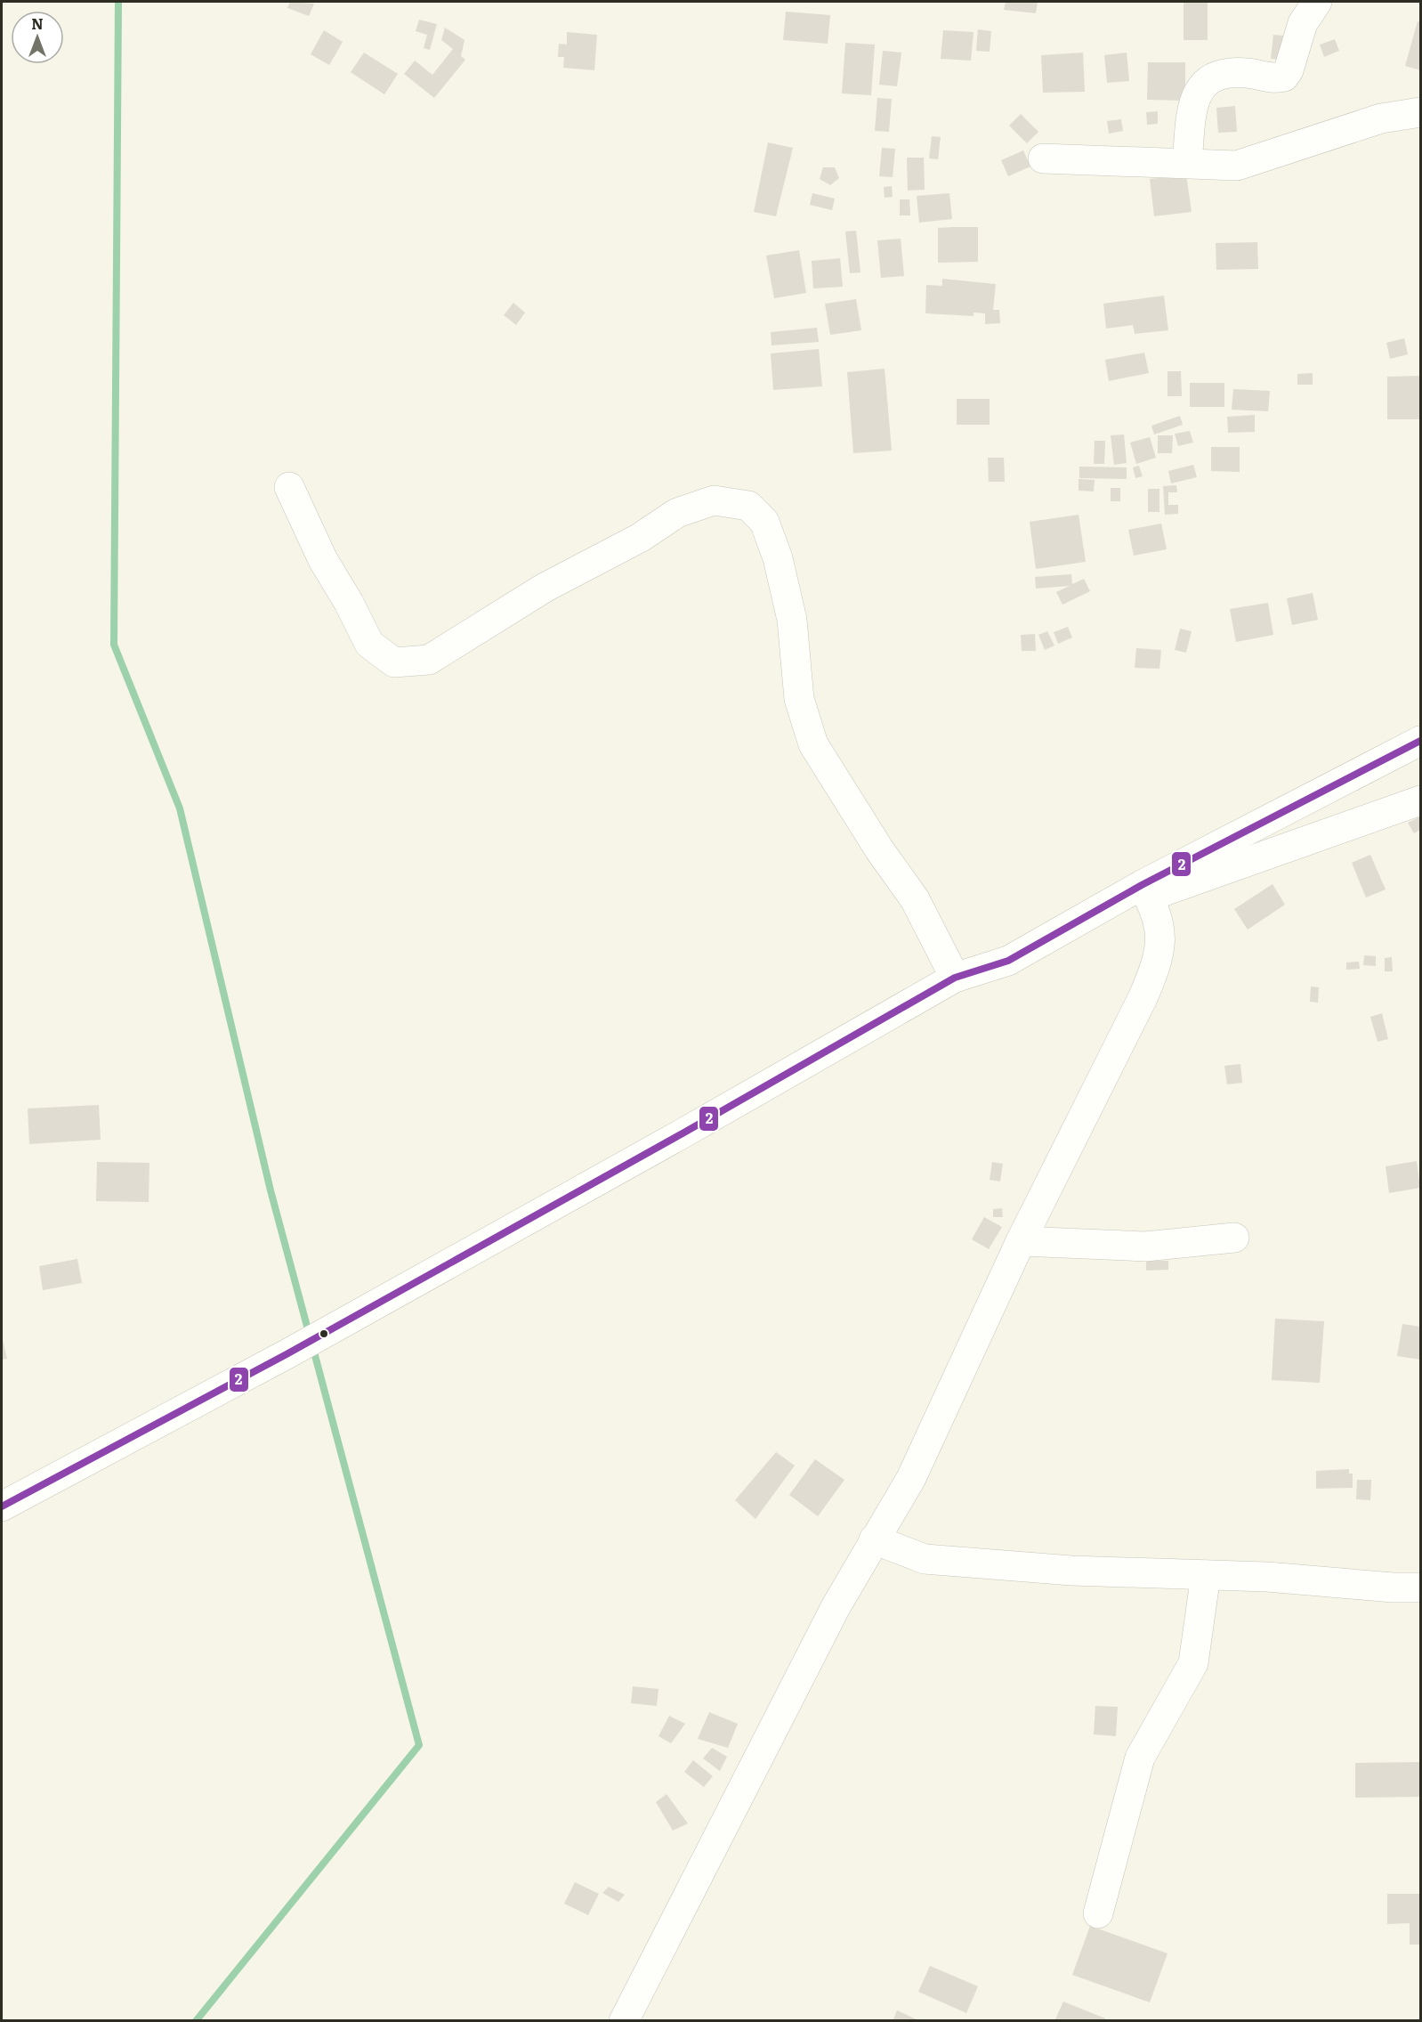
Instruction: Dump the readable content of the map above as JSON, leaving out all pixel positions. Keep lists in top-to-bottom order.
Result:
{
  "lines": ["transit line 2"],
  "north": "top"
}
